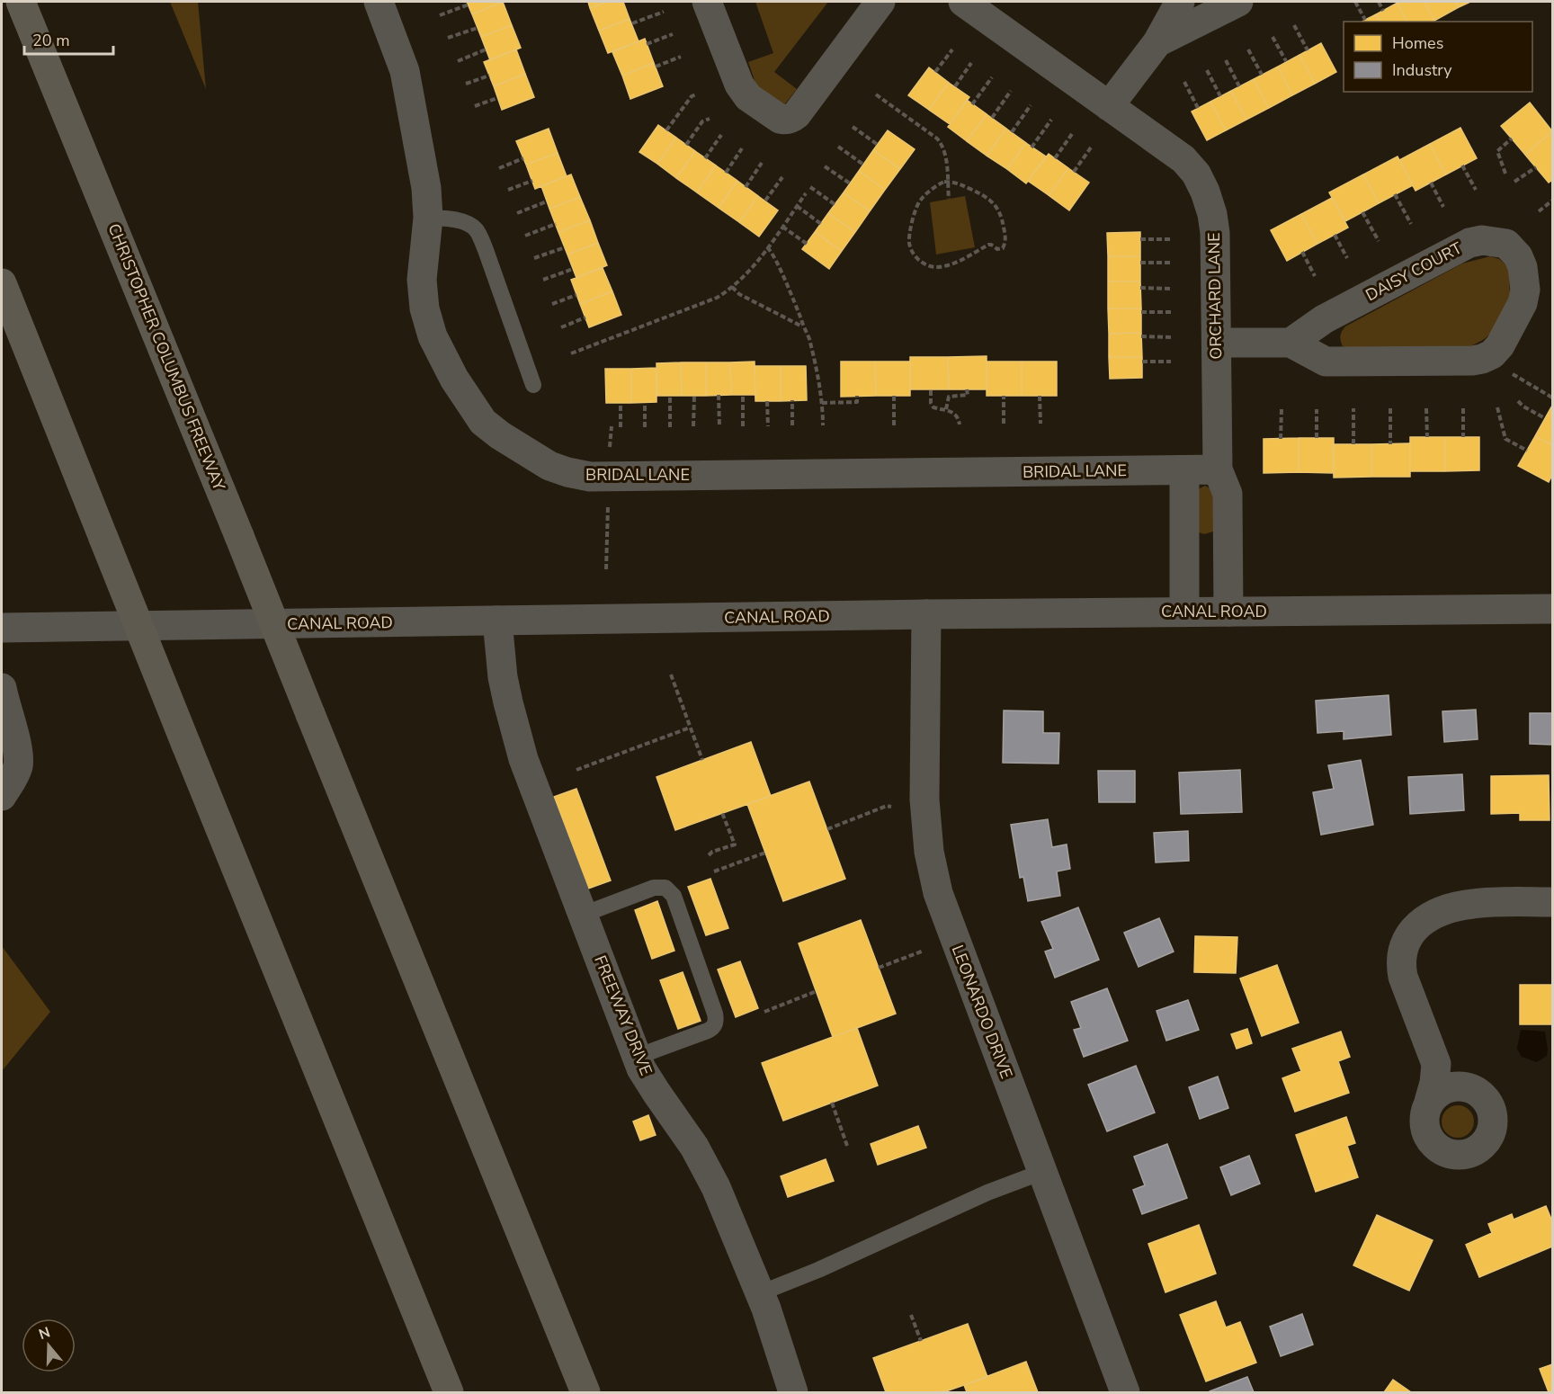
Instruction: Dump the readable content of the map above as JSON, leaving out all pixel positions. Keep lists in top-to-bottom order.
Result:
{
  "streets": {
    "highway": ["CHRISTOPHER COLUMBUS FREEWAY"],
    "street": [
      "DAISY COURT",
      "ORCHARD LANE",
      "BRIDAL LANE",
      "CANAL ROAD",
      "LEONARDO DRIVE",
      "FREEWAY DRIVE"
    ]
  },
  "crossings": [
    ["DAISY COURT", "ORCHARD LANE"],
    ["ORCHARD LANE", "BRIDAL LANE"],
    ["ORCHARD LANE", "CANAL ROAD"],
    ["CANAL ROAD", "LEONARDO DRIVE"],
    ["CANAL ROAD", "FREEWAY DRIVE"]
  ],
  "legend": ["Homes", "Industry"],
  "scale_bar": "20 m",
  "north": "top"
}
